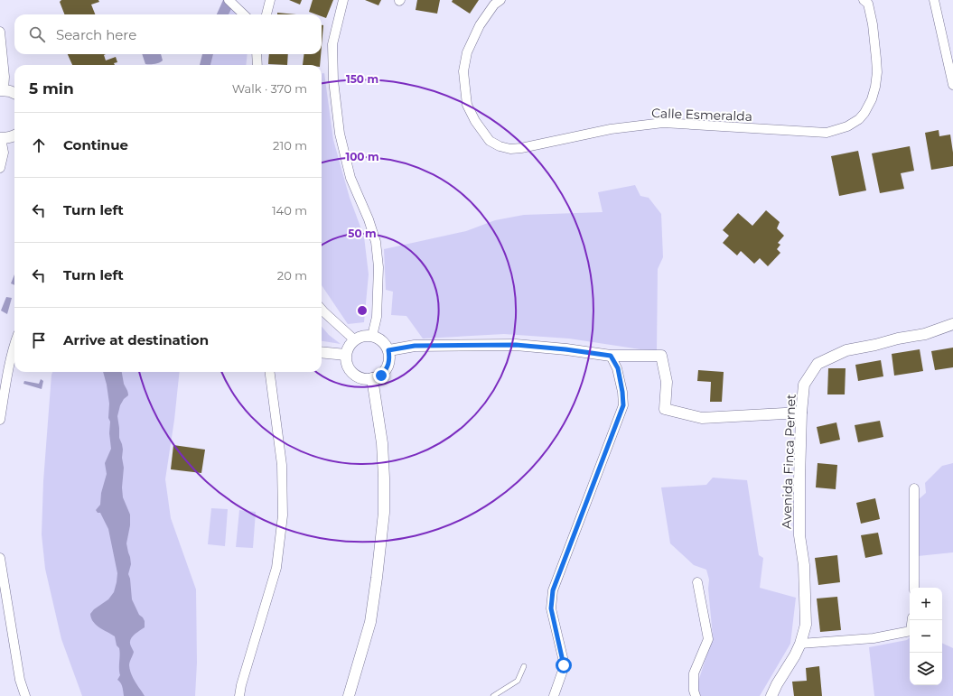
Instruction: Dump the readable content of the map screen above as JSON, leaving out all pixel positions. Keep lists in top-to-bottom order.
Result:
{
  "streets": {
    "street": ["Calle Esmeralda", "Avenida Finca Pernet"]
  },
  "page": {
    "search": "Search here",
    "heading": ["5 min", "Walk · 370 m"],
    "list": [
      ["Continue", "210 m"],
      ["Turn left", "140 m"],
      ["Turn left", "20 m"],
      "Arrive at destination"
    ],
    "map_buttons": ["+", "−"]
  },
  "rings": ["150 m", "100 m", "50 m"]
}
